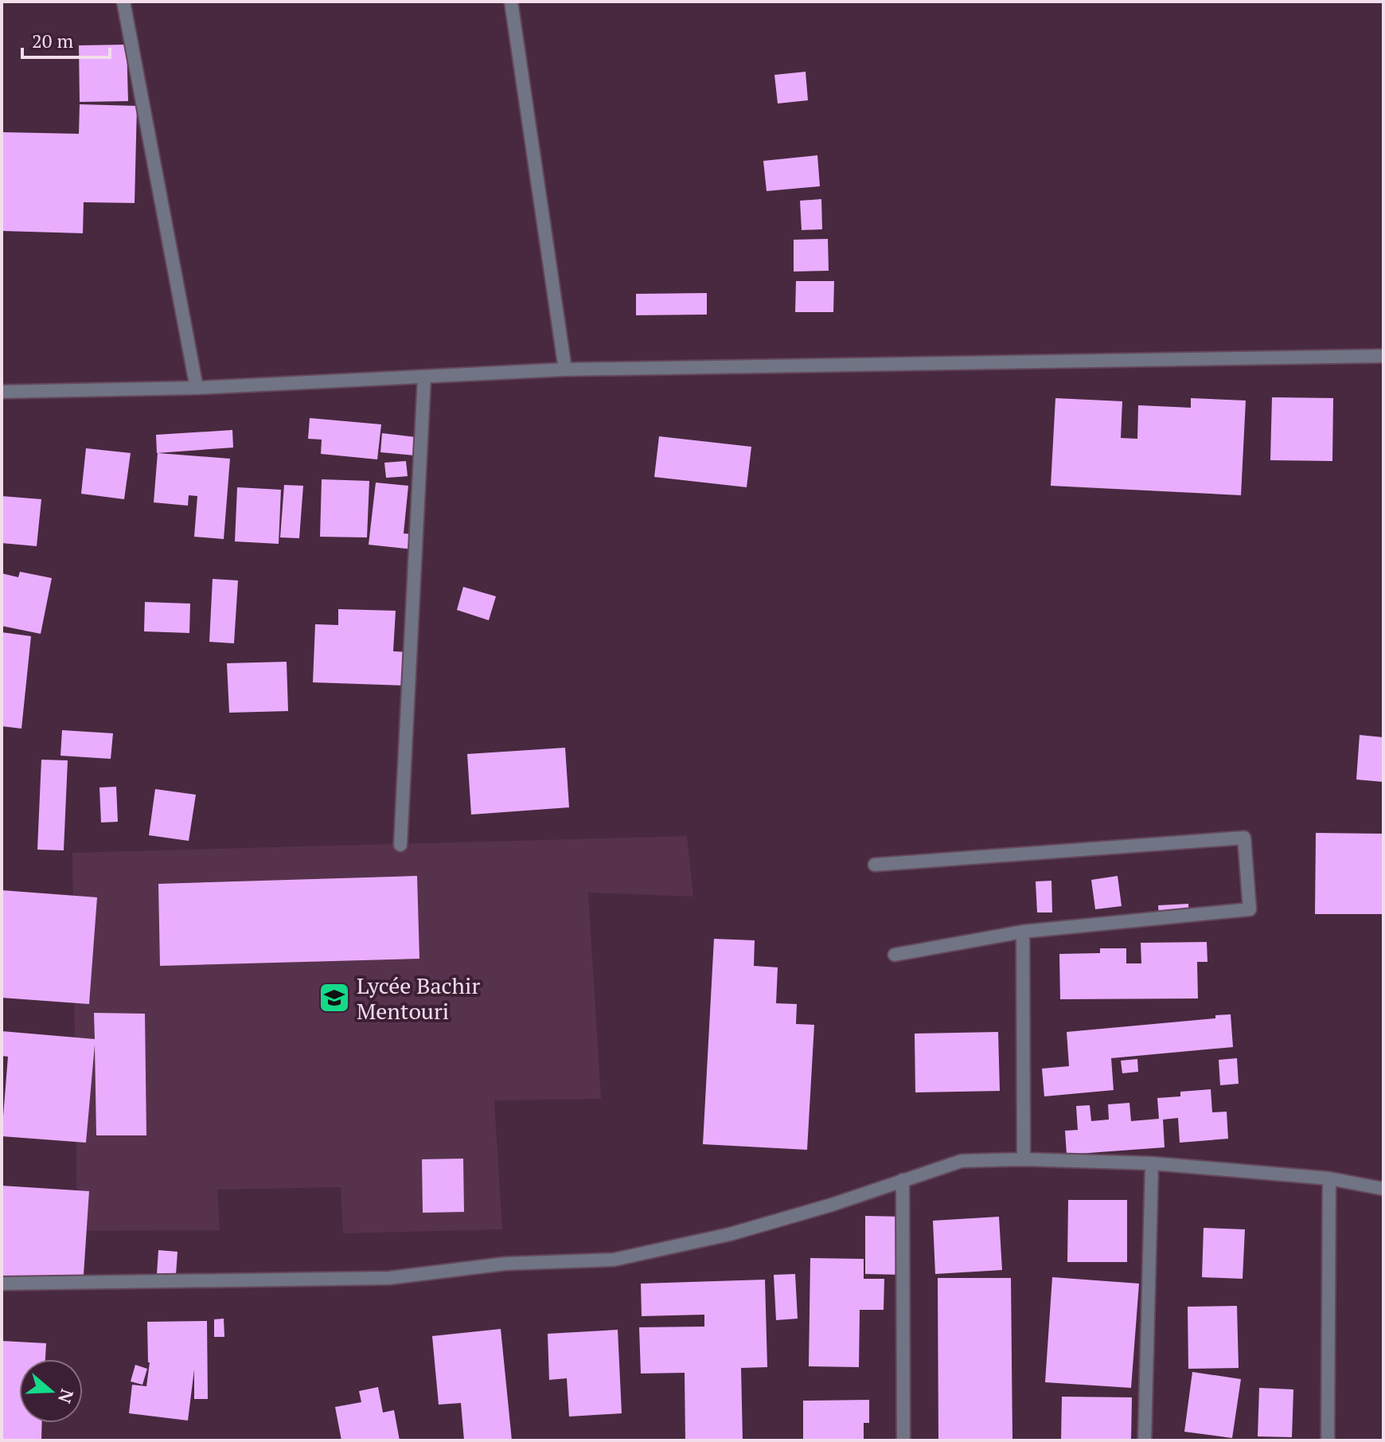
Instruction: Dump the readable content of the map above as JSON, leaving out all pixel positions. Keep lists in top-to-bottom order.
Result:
{
  "places": {
    "school or university": ["Lycée Bachir Mentouri"]
  },
  "scale_bar": "20 m",
  "north": "right"
}
